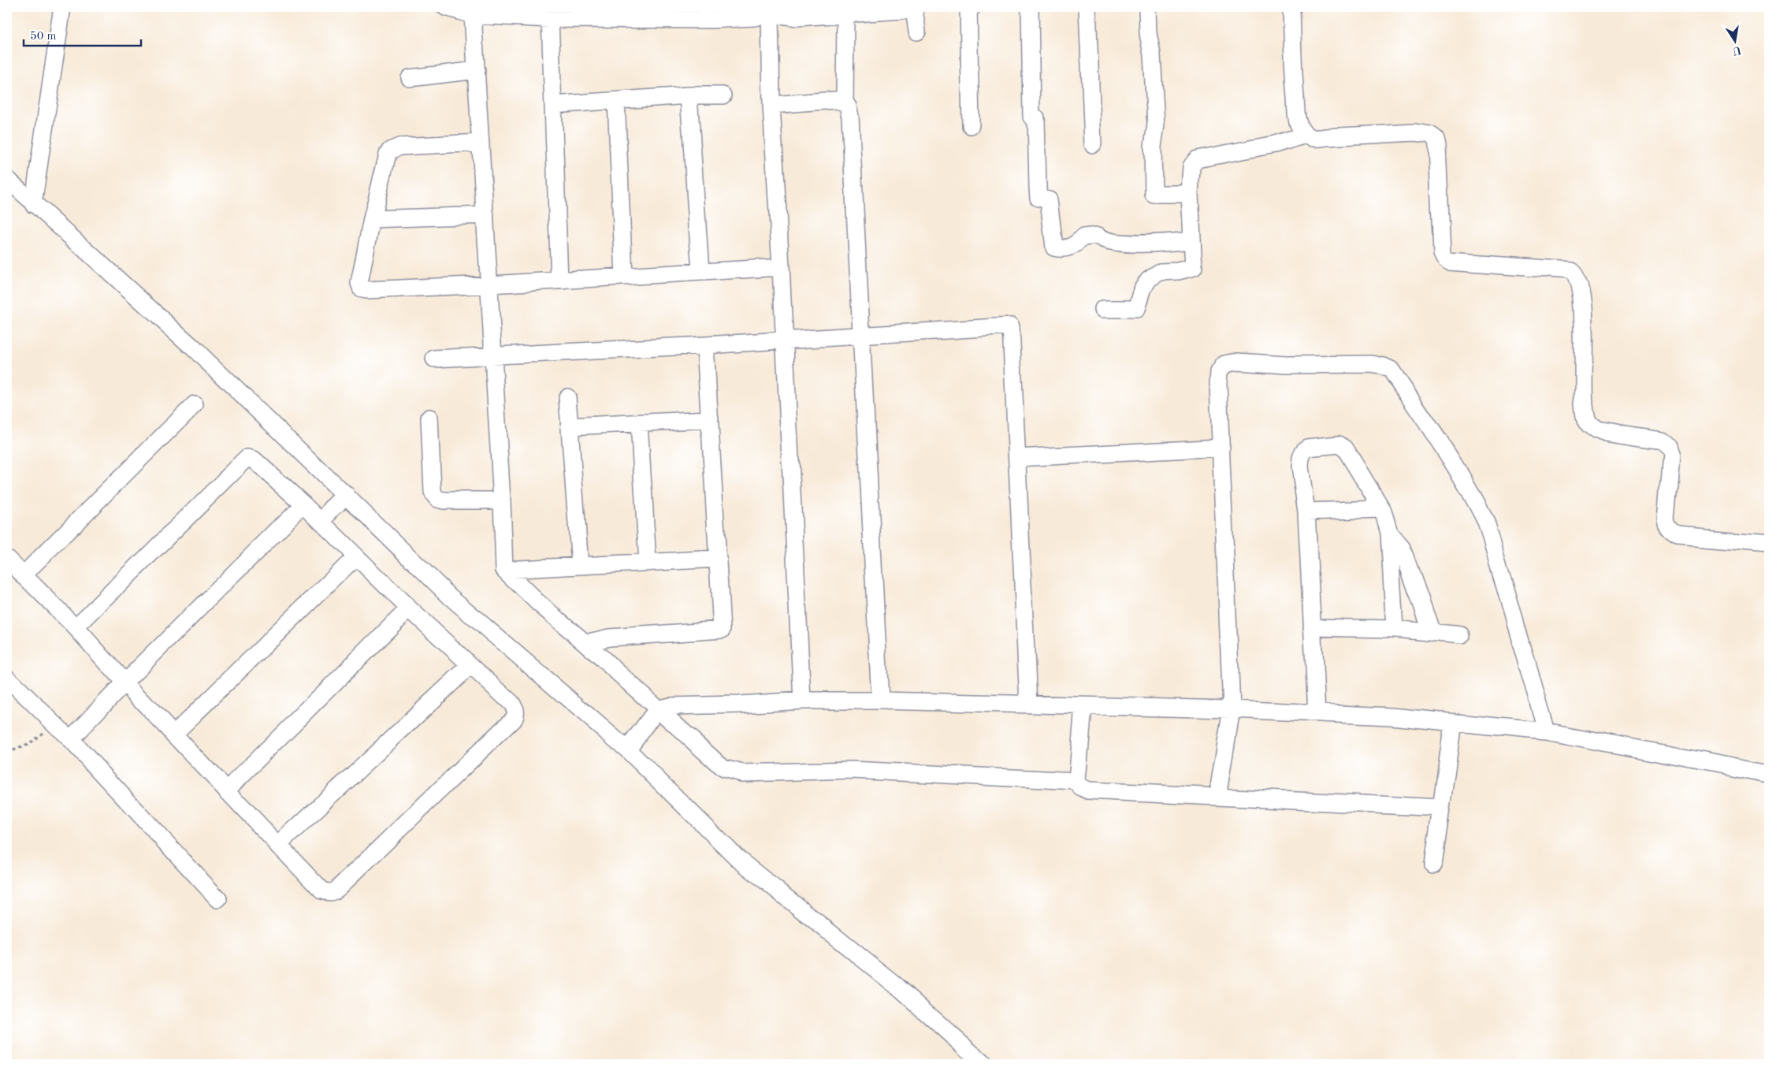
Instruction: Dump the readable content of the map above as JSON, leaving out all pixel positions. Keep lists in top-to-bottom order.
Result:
{
  "scale_bar": "50 m",
  "north": "bottom"
}
